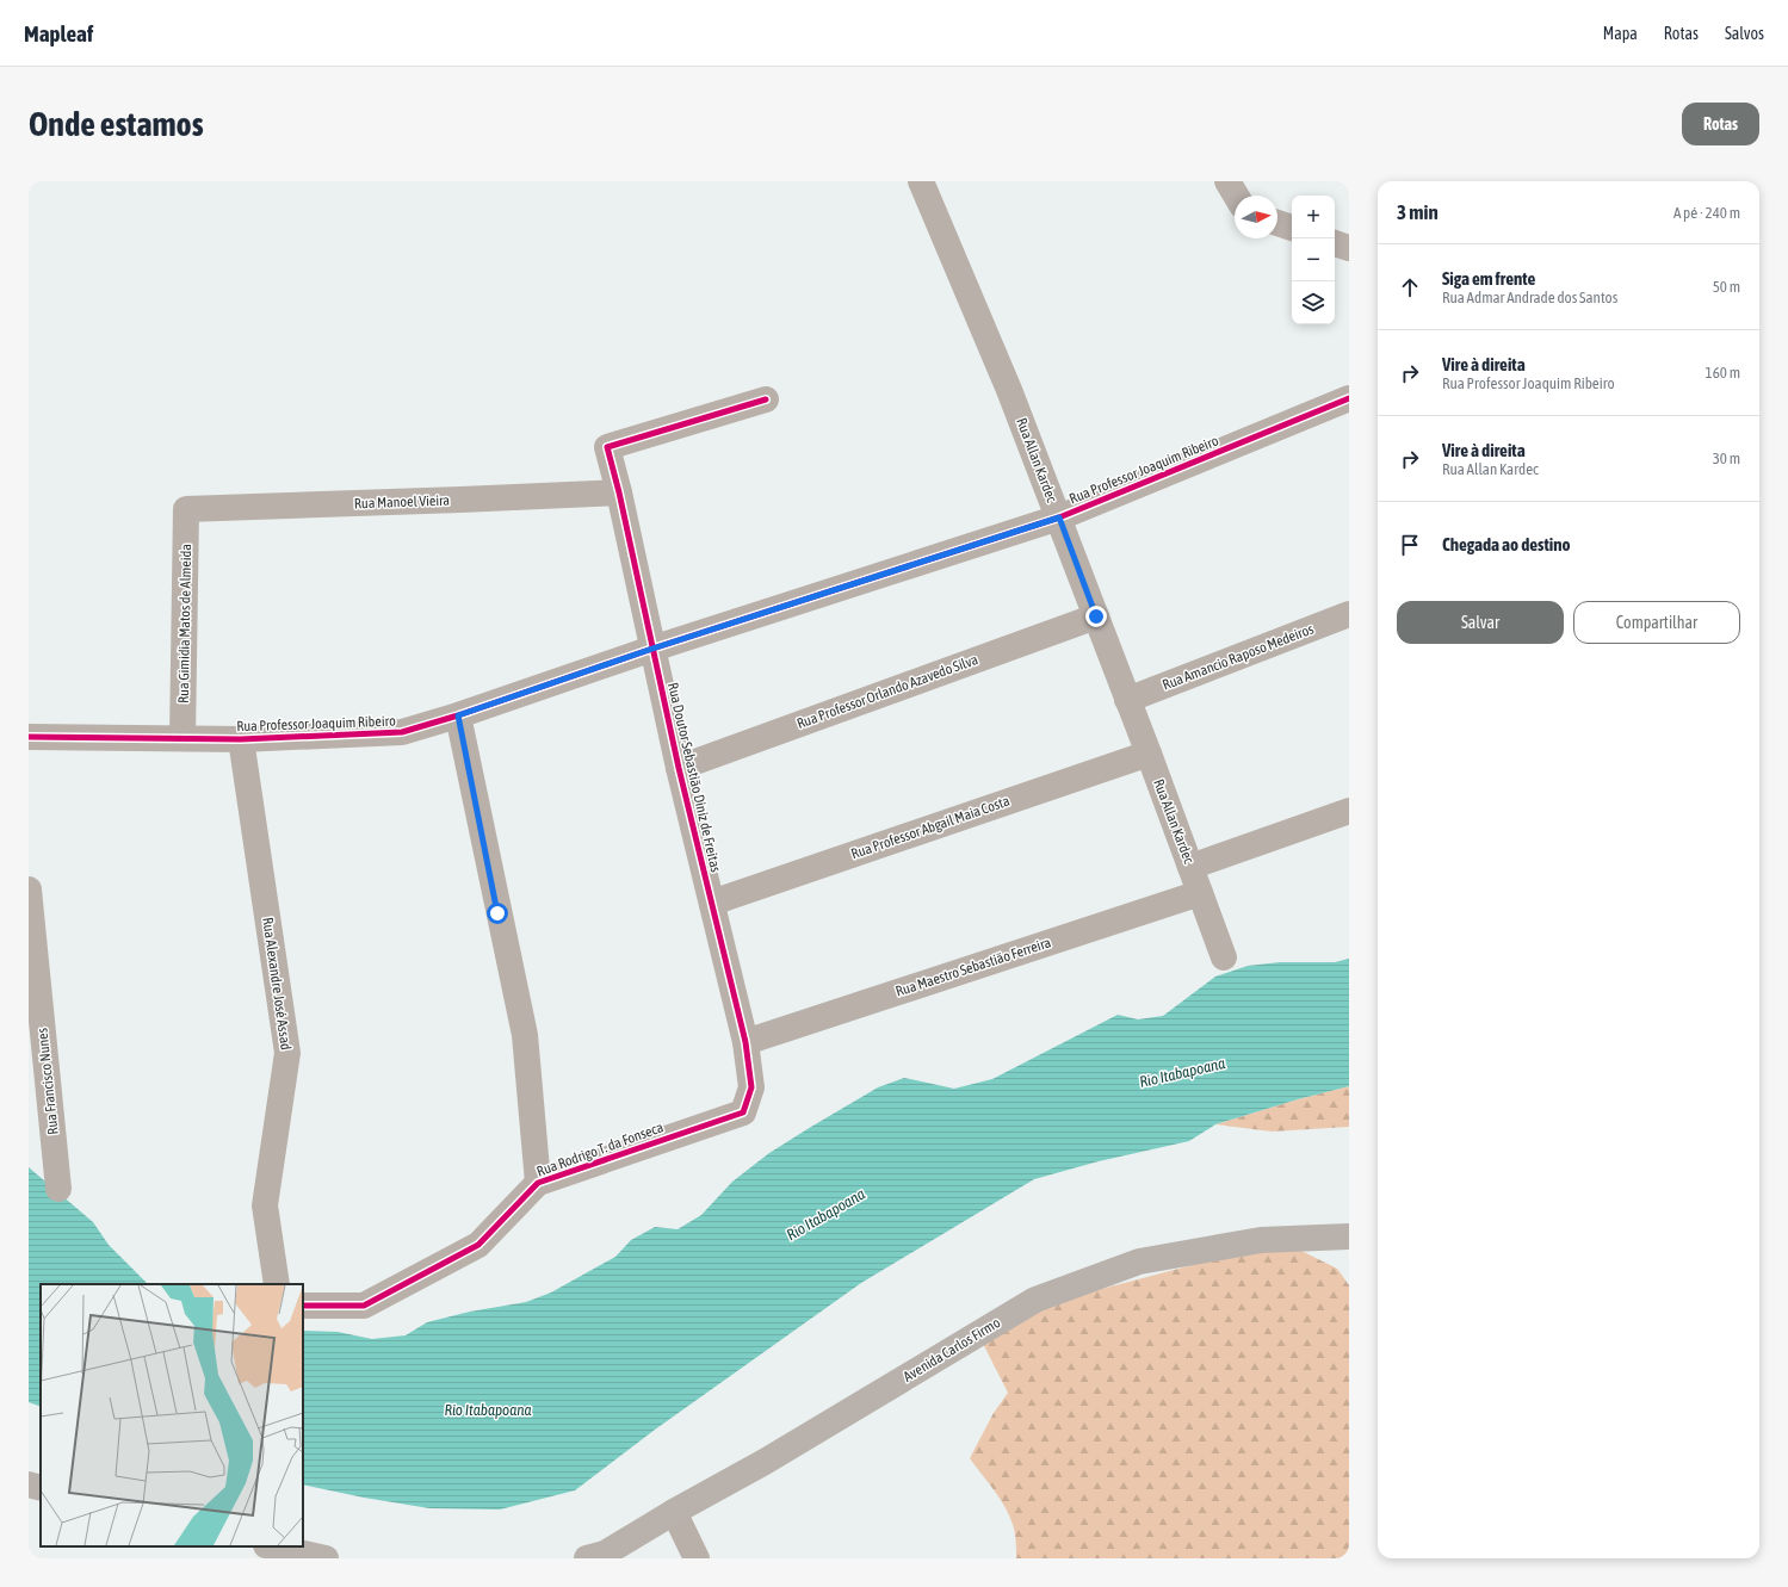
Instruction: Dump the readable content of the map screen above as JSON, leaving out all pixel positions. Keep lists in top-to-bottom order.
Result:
{
  "streets": {
    "main road": ["Avenida Carlos Firmo"],
    "street": [
      "Rua Allan Kardec",
      "Rua Professor Joaquim Ribeiro",
      "Rua Manoel Vieira",
      "Rua Gimidia Matos de Almeida",
      "Rua Amancio Raposo Medeiros",
      "Rua Professor Orlando Azavedo Silva",
      "Rua Doutor Sebastião Diniz de Freitas",
      "Rua Professor Abgail Maia Costa",
      "Rua Maestro Sebastião Ferreira",
      "Rua Alexandre José Assad",
      "Rua Francisco Nunes",
      "Rua Rodrigo T. da Fonseca"
    ]
  },
  "crossings": [
    ["Rua Allan Kardec", "Rua Professor Joaquim Ribeiro"],
    ["Rua Allan Kardec", "Rua Amancio Raposo Medeiros"],
    ["Rua Allan Kardec", "Rua Professor Orlando Azavedo Silva"],
    ["Rua Allan Kardec", "Rua Professor Abgail Maia Costa"],
    ["Rua Allan Kardec", "Rua Maestro Sebastião Ferreira"],
    ["Rua Professor Joaquim Ribeiro", "Rua Gimidia Matos de Almeida"],
    ["Rua Professor Joaquim Ribeiro", "Rua Doutor Sebastião Diniz de Freitas"],
    ["Rua Professor Joaquim Ribeiro", "Rua Alexandre José Assad"],
    ["Rua Manoel Vieira", "Rua Gimidia Matos de Almeida"],
    ["Rua Manoel Vieira", "Rua Doutor Sebastião Diniz de Freitas"],
    ["Rua Professor Orlando Azavedo Silva", "Rua Doutor Sebastião Diniz de Freitas"],
    ["Rua Doutor Sebastião Diniz de Freitas", "Rua Professor Abgail Maia Costa"],
    ["Rua Doutor Sebastião Diniz de Freitas", "Rua Maestro Sebastião Ferreira"],
    ["Rua Doutor Sebastião Diniz de Freitas", "Rua Rodrigo T. da Fonseca"]
  ],
  "water": ["Rio Itabapoana"],
  "north": "right",
  "page": {
    "header": "Mapleaf",
    "nav": ["Mapa", "Rotas", "Salvos"],
    "buttons": [
      "Rotas",
      ["Salvar", "Compartilhar"]
    ],
    "title": "Onde estamos",
    "heading": ["3 min", "A pé · 240 m"],
    "map_buttons": ["+", "−"],
    "list": [
      ["Siga em frente", "Rua Admar Andrade dos Santos", "50 m"],
      ["Vire à direita", "Rua Professor Joaquim Ribeiro", "160 m"],
      ["Vire à direita", "Rua Allan Kardec", "30 m"],
      "Chegada ao destino"
    ]
  }
}
